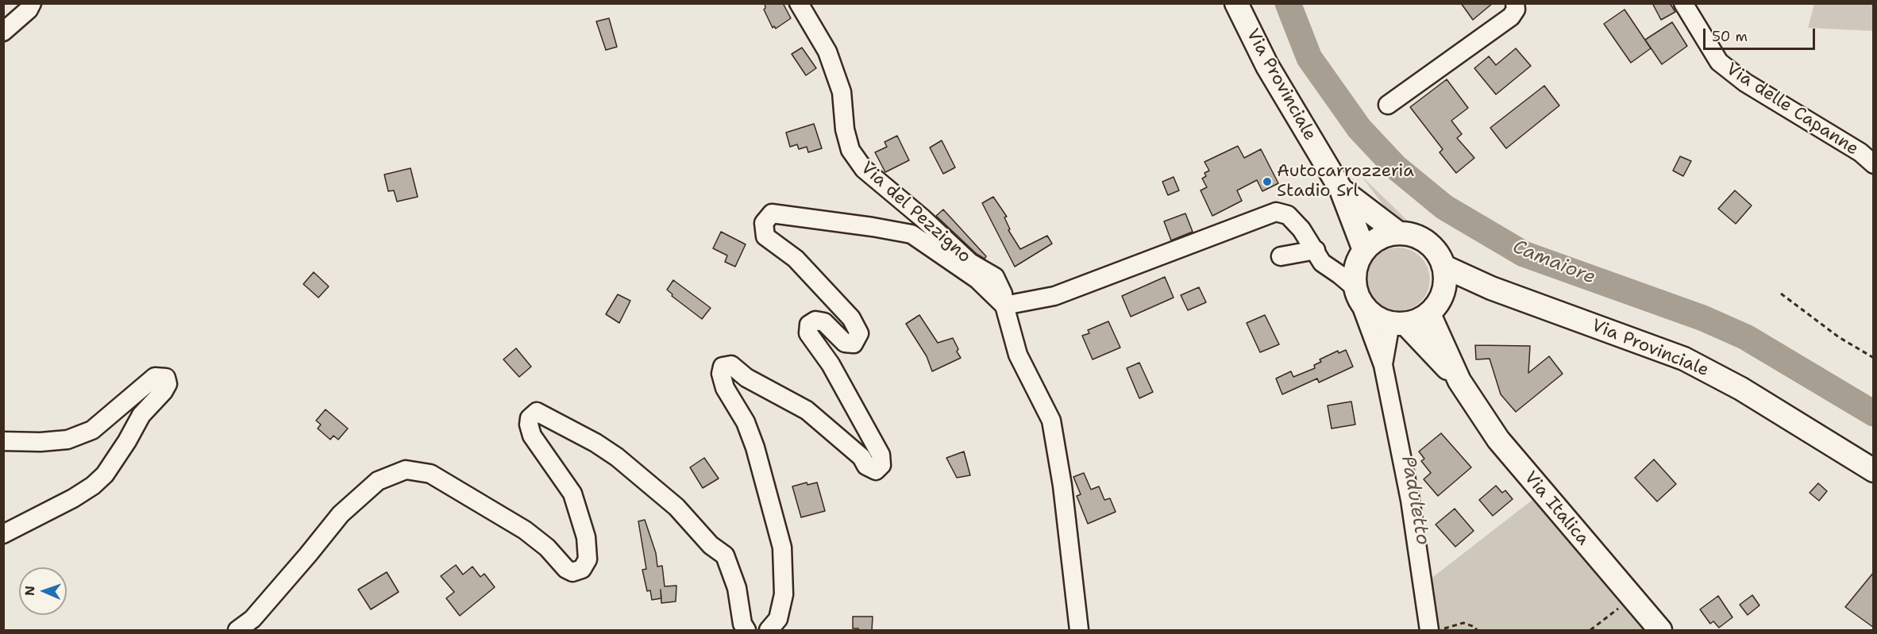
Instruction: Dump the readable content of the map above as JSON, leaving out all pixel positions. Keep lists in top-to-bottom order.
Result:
{
  "streets": {
    "main road": ["Via Provinciale", "Via Italica"],
    "street": ["Via delle Capanne", "Via del Pezzigno"]
  },
  "crossings": [
    ["Via Provinciale", "Via Italica"]
  ],
  "water": ["Camaiore", "Paduletto"],
  "places": ["Autocarrozzeria Stadio Srl"],
  "scale_bar": "50 m",
  "north": "left"
}
